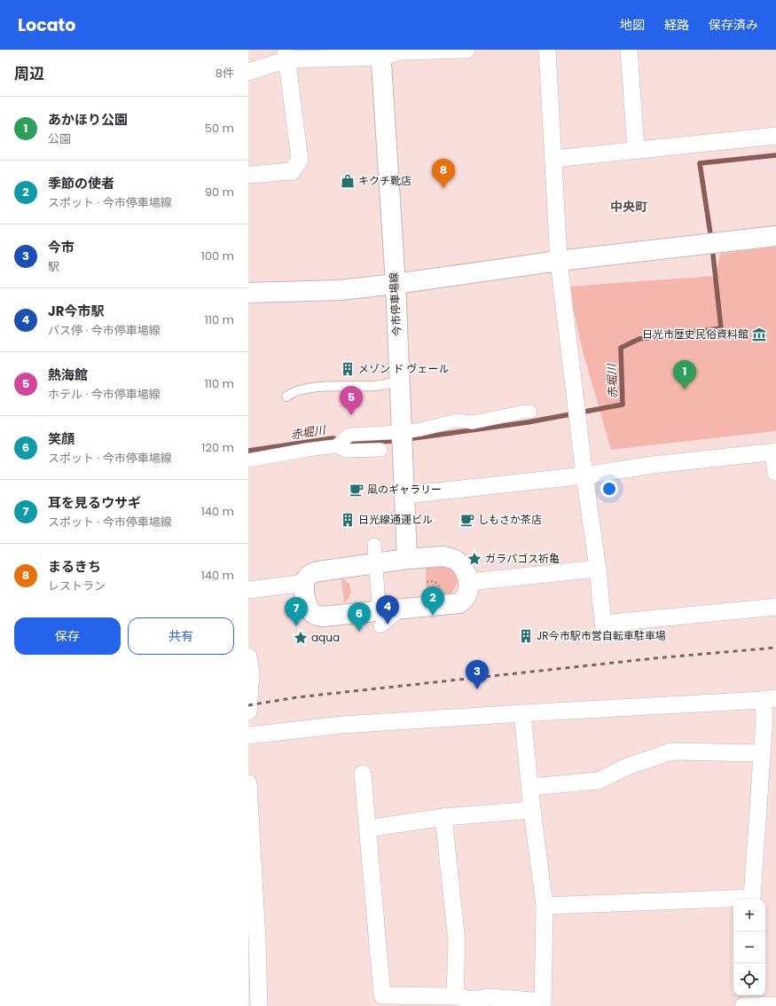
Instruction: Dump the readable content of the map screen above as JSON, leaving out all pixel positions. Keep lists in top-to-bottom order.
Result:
{
  "streets": {
    "street": ["今市停車場線"]
  },
  "districts": ["中央町"],
  "water": ["赤堀川"],
  "places": {
    "shop": ["キクチ靴店"],
    "museum": ["日光市歴史民俗資料館"],
    "building": ["メゾン ド ヴェール", "日光線通運ビル", "JR今市駅市営自転車駐車場"],
    "cafe": ["風のギャラリー", "しもさか茶店"],
    "place": ["ガラパゴス祈亀", "aqua"]
  },
  "page": {
    "header": "Locato",
    "nav": ["地図", "経路", "保存済み"],
    "heading": ["周辺", "8件"],
    "list": [
      {
        "mark": "1",
        "name": "あかほり公園",
        "note": "公園",
        "value": "50 m"
      },
      {
        "mark": "2",
        "name": "季節の使者",
        "note": "スポット · 今市停車場線",
        "value": "90 m"
      },
      {
        "mark": "3",
        "name": "今市",
        "note": "駅",
        "value": "100 m"
      },
      {
        "mark": "4",
        "name": "JR今市駅",
        "note": "バス停 · 今市停車場線",
        "value": "110 m"
      },
      {
        "mark": "5",
        "name": "熱海館",
        "note": "ホテル · 今市停車場線",
        "value": "110 m"
      },
      {
        "mark": "6",
        "name": "笑顔",
        "note": "スポット · 今市停車場線",
        "value": "120 m"
      },
      {
        "mark": "7",
        "name": "耳を見るウサギ",
        "note": "スポット · 今市停車場線",
        "value": "140 m"
      },
      {
        "mark": "8",
        "name": "まるきち",
        "note": "レストラン",
        "value": "140 m"
      }
    ],
    "pins": [
      "8",
      "1",
      "5",
      "2",
      "4",
      "7",
      "6",
      "3"
    ],
    "buttons": ["保存", "共有"],
    "map_buttons": ["+", "−"]
  }
}
